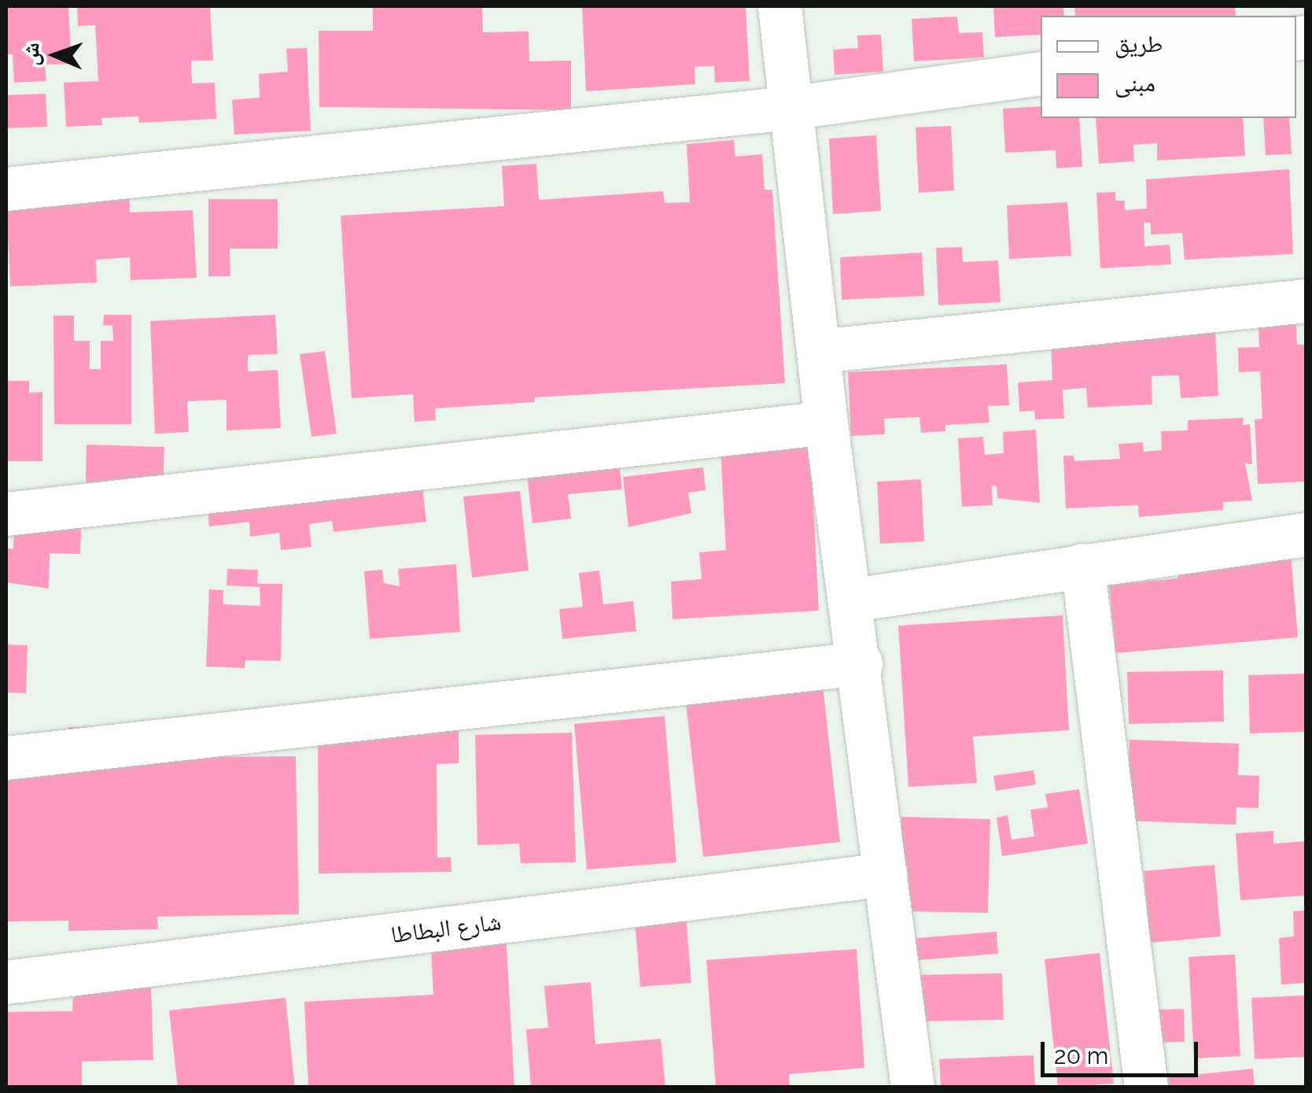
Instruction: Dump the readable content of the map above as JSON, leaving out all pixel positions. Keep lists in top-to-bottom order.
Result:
{
  "streets": {
    "street": ["شارع البطاطا"]
  },
  "legend": ["طريق", "مبنى"],
  "scale_bar": "20 m",
  "north": "left"
}
